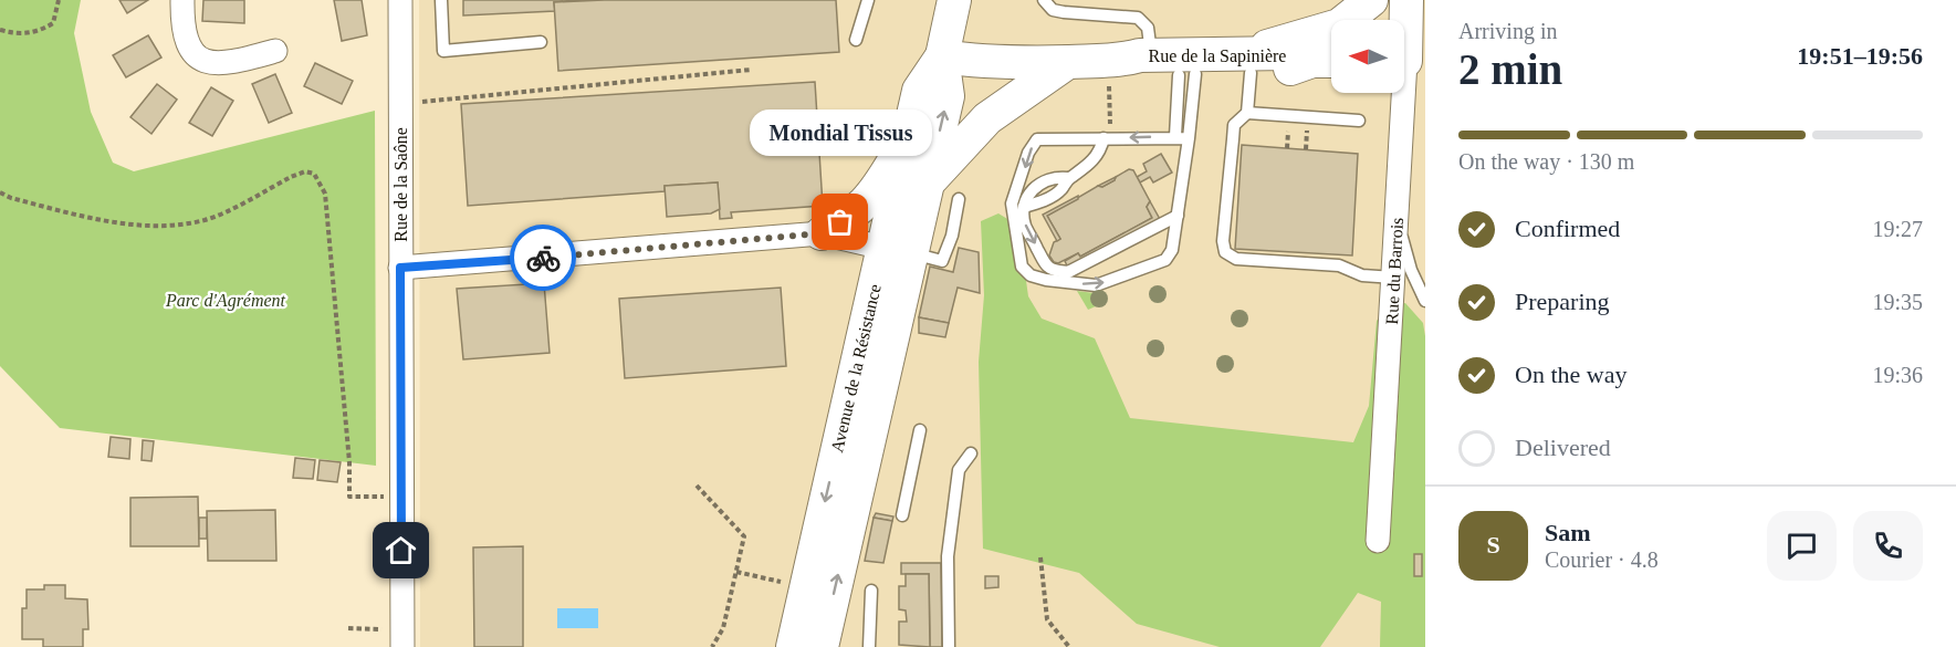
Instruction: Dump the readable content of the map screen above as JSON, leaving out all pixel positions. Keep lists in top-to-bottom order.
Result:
{
  "streets": {
    "main road": ["Rue de la Sapinière", "Rue du Barrois", "Avenue de la Résistance"],
    "street": ["Rue de la Saône"]
  },
  "crossings": [
    ["Rue de la Sapinière", "Avenue de la Résistance"]
  ],
  "parks": ["Parc d'Agrément"],
  "places": ["Mondial Tissus"],
  "north": "left",
  "page": {
    "heading": ["2 min", "Arriving in", "19:51–19:56"],
    "panel": ["Sam", "Courier · 4.8"],
    "bubble": "Mondial Tissus",
    "bar": "On the way · 130 m",
    "list": [
      ["Confirmed", "19:27"],
      ["Preparing", "19:35"],
      ["On the way", "19:36"],
      "Delivered"
    ],
    "round": "S"
  }
}
